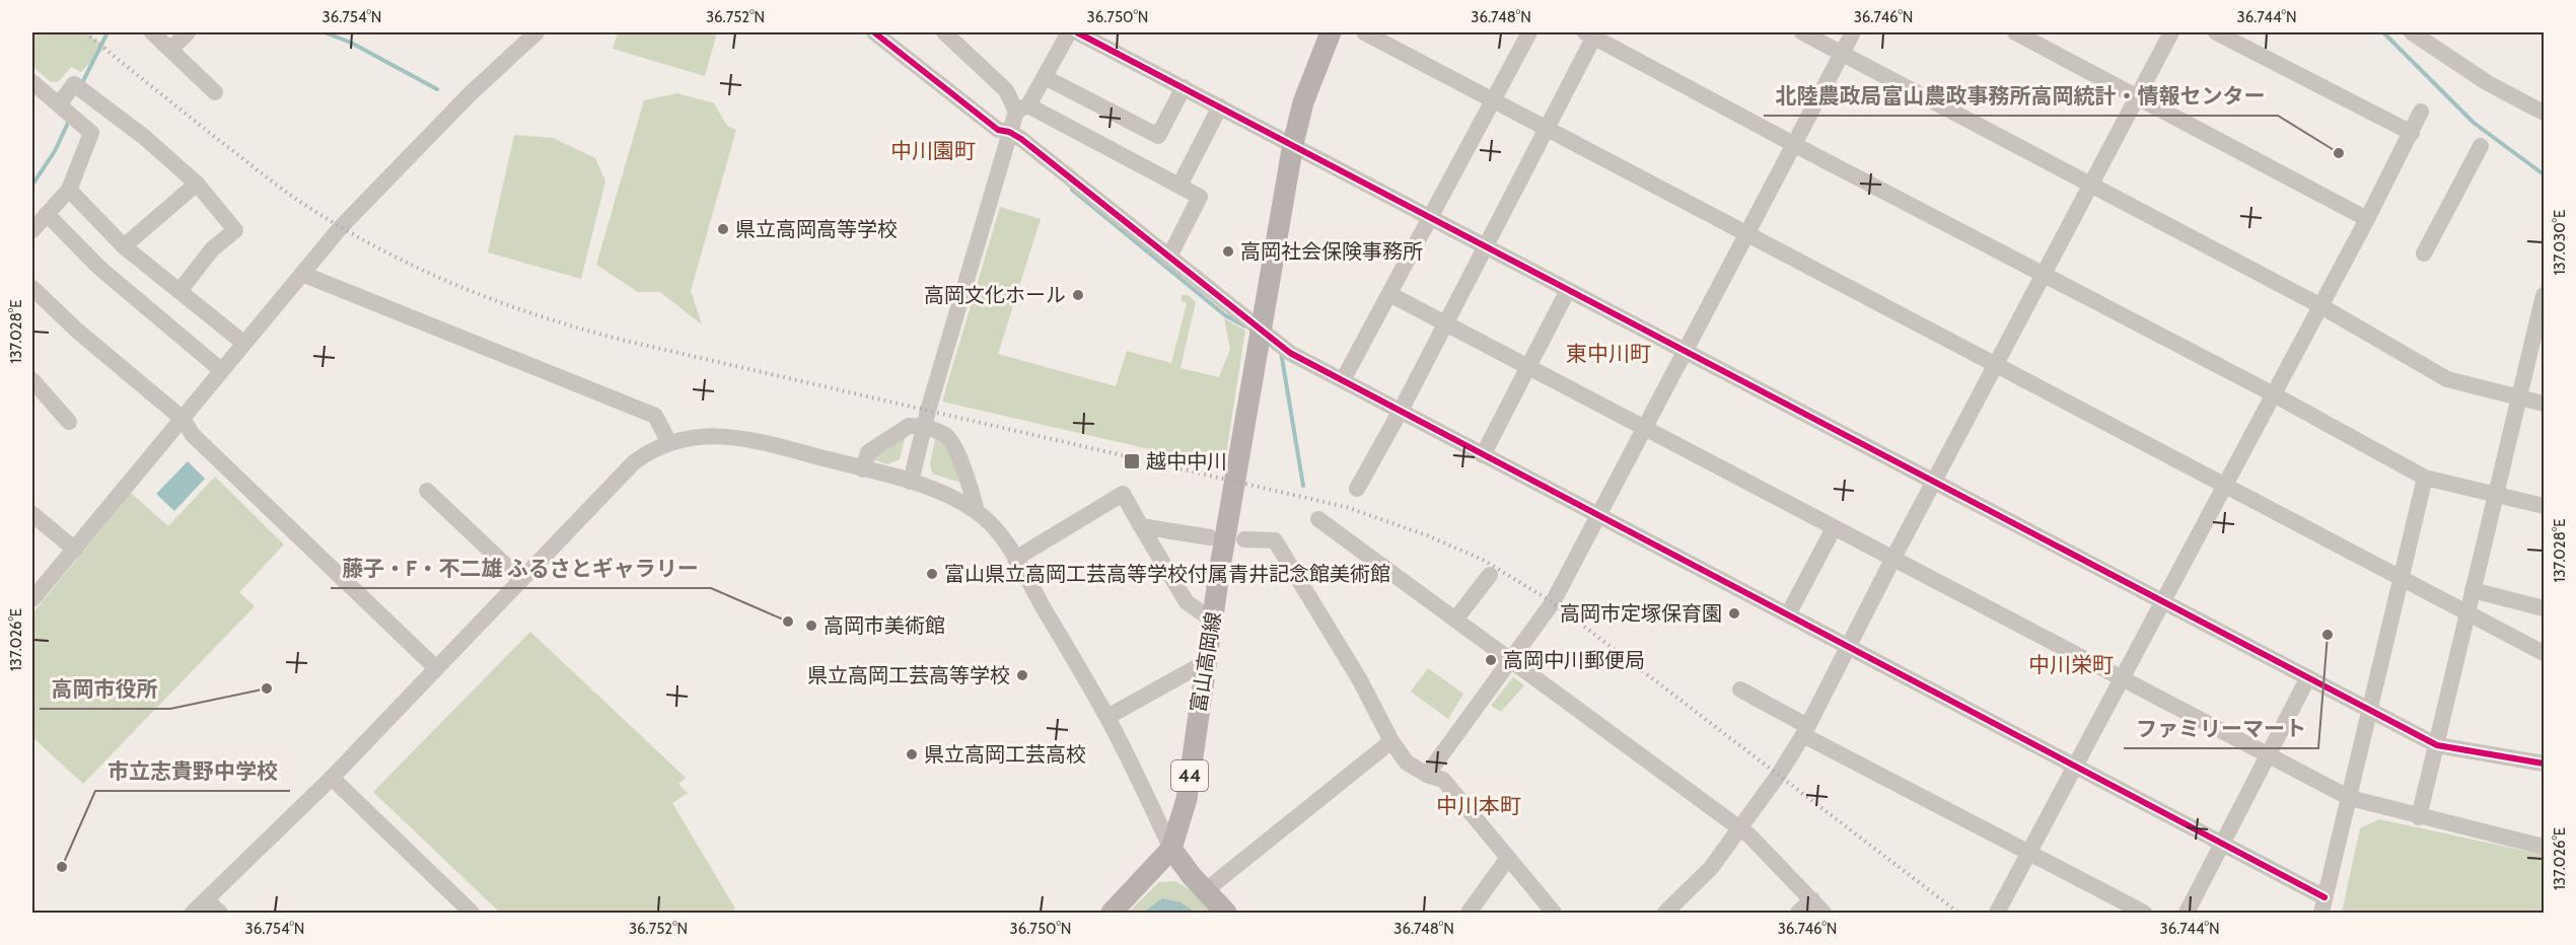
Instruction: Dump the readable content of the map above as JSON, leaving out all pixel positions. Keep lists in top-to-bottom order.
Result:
{
  "streets": {
    "main road": ["富山高岡線", "44"]
  },
  "districts": [
    "中川園町",
    "東中川町",
    "中川栄町",
    "中川本町"
  ],
  "places": {
    "other": [
      "北陸農政局富山農政事務所高岡統計・情報センター",
      "県立高岡高等学校",
      "高岡社会保険事務所",
      "高岡文化ホール",
      "富山県立高岡工芸高等学校付属青井記念館美術館",
      "高岡市定塚保育園",
      "藤子・F・不二雄 ふるさとギャラリー",
      "高岡市美術館",
      "ファミリーマート",
      "高岡中川郵便局",
      "県立高岡工芸高等学校",
      "高岡市役所",
      "県立高岡工芸高校",
      "市立志貴野中学校"
    ],
    "transit": ["越中中川"]
  },
  "coordinates": [
    "36.754°N",
    "36.752°N",
    "36.750°N",
    "36.748°N",
    "36.746°N",
    "36.744°N",
    "137.030°E",
    "137.028°E",
    "137.026°E"
  ]
}
